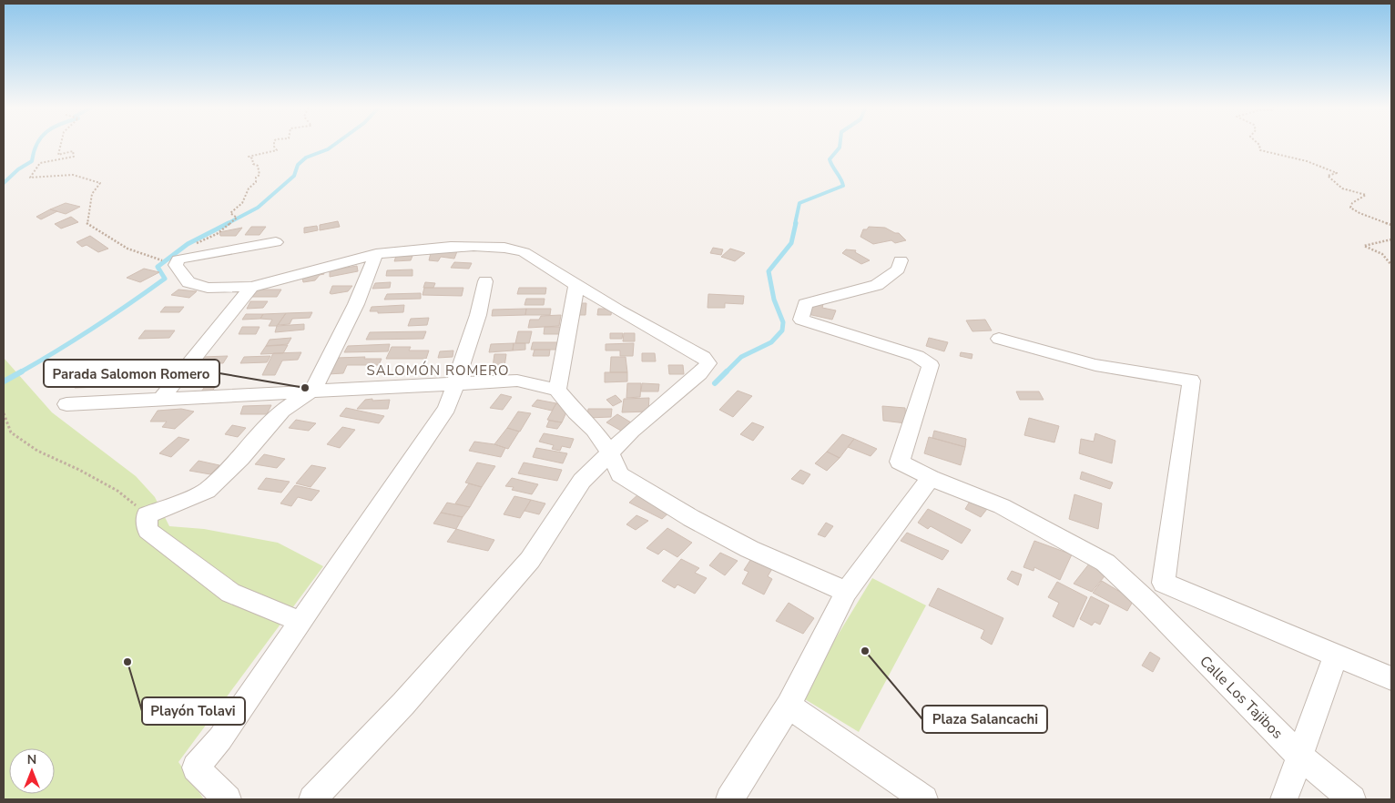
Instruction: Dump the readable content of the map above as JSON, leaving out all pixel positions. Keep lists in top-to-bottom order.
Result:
{
  "streets": {
    "street": ["Calle Los Tajibos"]
  },
  "districts": ["SALOMÓN ROMERO"],
  "places": ["Parada Salomon Romero", "Plaza Salancachi", "Playón Tolavi"],
  "north": "top"
}
